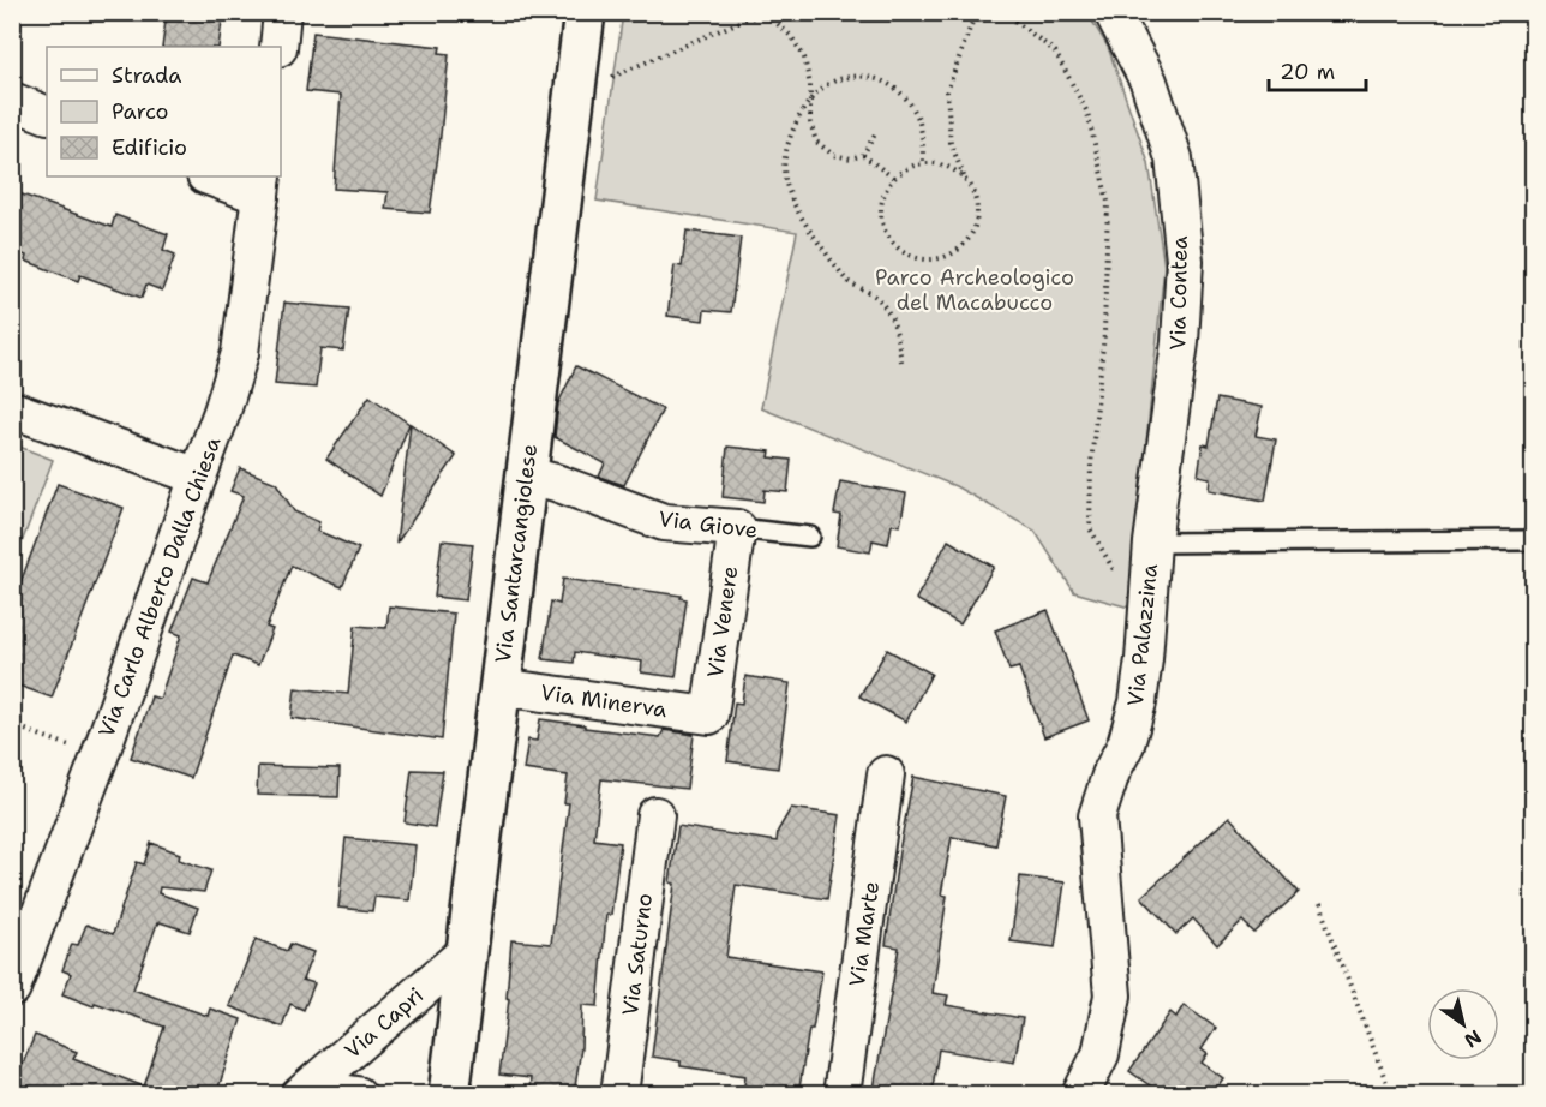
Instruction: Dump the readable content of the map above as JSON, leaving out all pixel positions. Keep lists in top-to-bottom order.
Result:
{
  "streets": {
    "main road": ["Via Santarcangiolese"],
    "street": [
      "Via Contea",
      "Via Giove",
      "Via Carlo Alberto Dalla Chiesa",
      "Via Venere",
      "Via Palazzina",
      "Via Minerva",
      "Via Marte",
      "Via Saturno",
      "Via Capri"
    ]
  },
  "crossings": [
    ["Via Contea", "Via Palazzina"],
    ["Via Giove", "Via Santarcangiolese"],
    ["Via Giove", "Via Venere"],
    ["Via Santarcangiolese", "Via Minerva"],
    ["Via Santarcangiolese", "Via Capri"],
    ["Via Venere", "Via Minerva"]
  ],
  "parks": ["Parco Archeologico del Macabucco"],
  "legend": ["Strada", "Parco", "Edificio"],
  "scale_bar": "20 m",
  "north": "bottom right"
}
